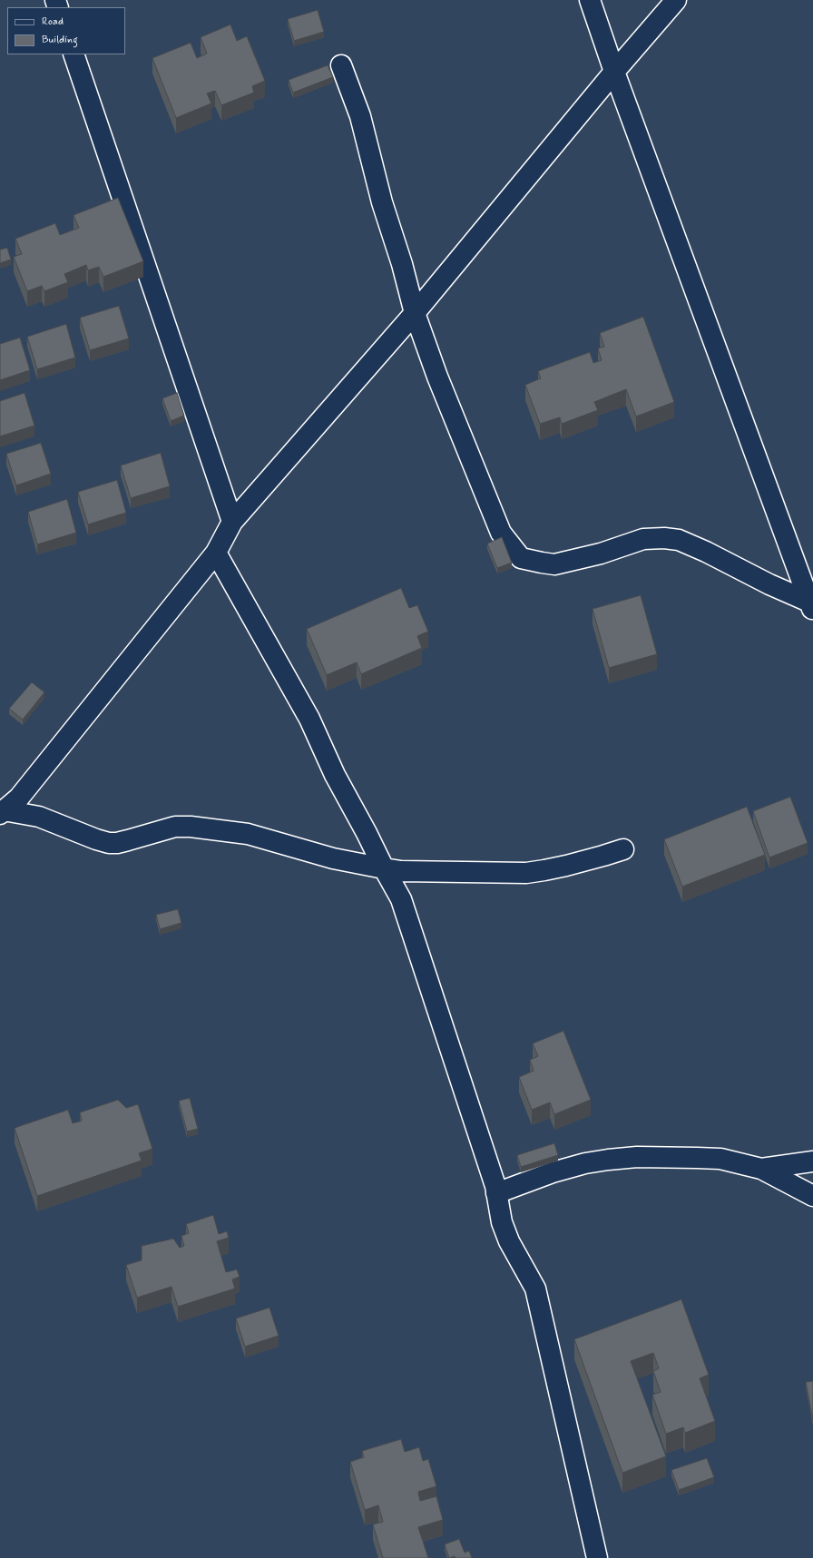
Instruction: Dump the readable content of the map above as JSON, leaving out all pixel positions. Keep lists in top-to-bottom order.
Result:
{
  "legend": ["Road", "Building"]
}
